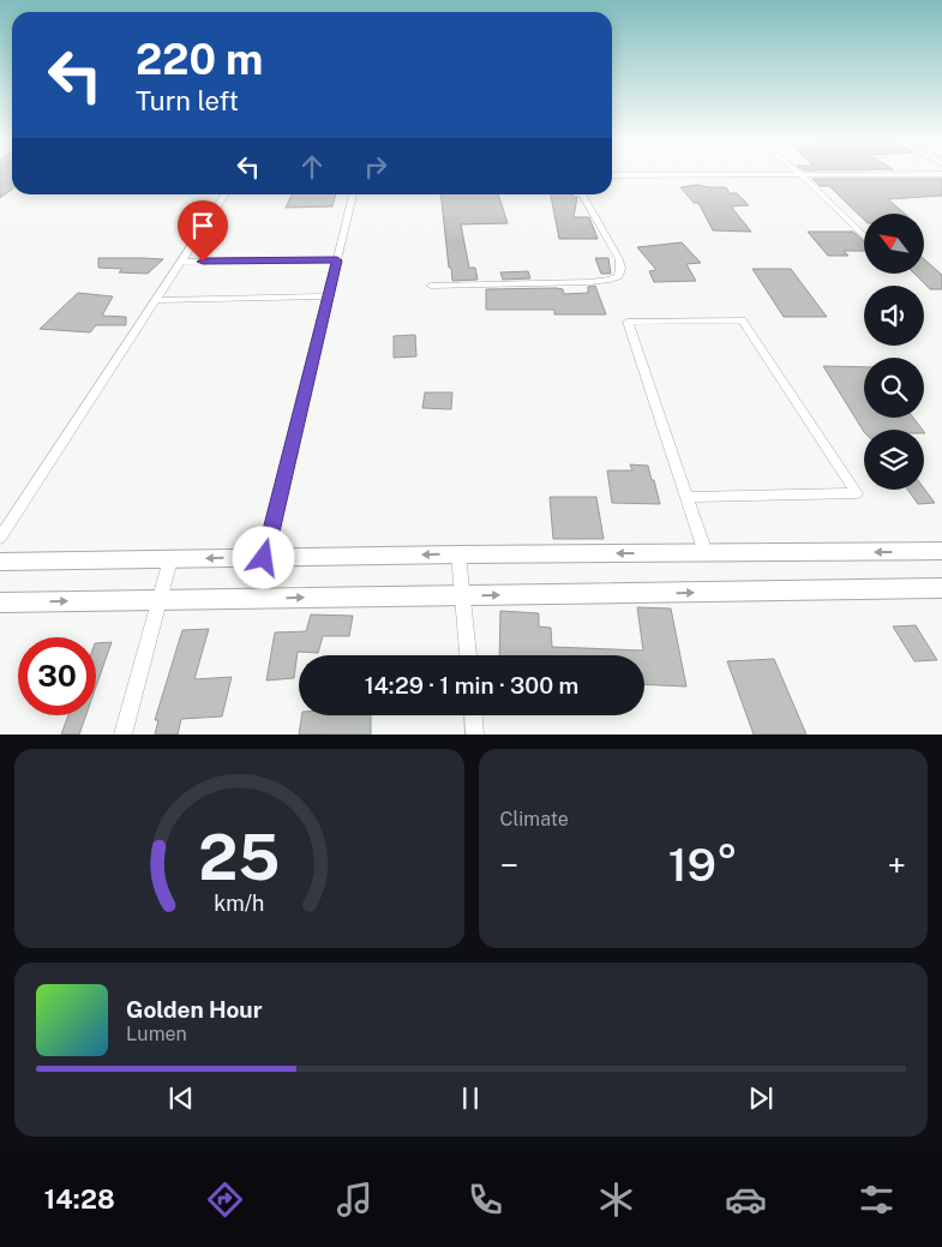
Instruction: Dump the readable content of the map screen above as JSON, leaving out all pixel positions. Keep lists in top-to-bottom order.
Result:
{
  "north": "top left",
  "page": {
    "turn": ["220 m", "Turn left"],
    "limit": "30",
    "trip": "14:29 · 1 min · 300 m",
    "tile": "Climate",
    "heat": ["−", "19°", "+"],
    "song": ["Golden Hour", "Lumen"],
    "tabs": "14:28",
    "gauge": ["25", "km/h"]
  }
}
